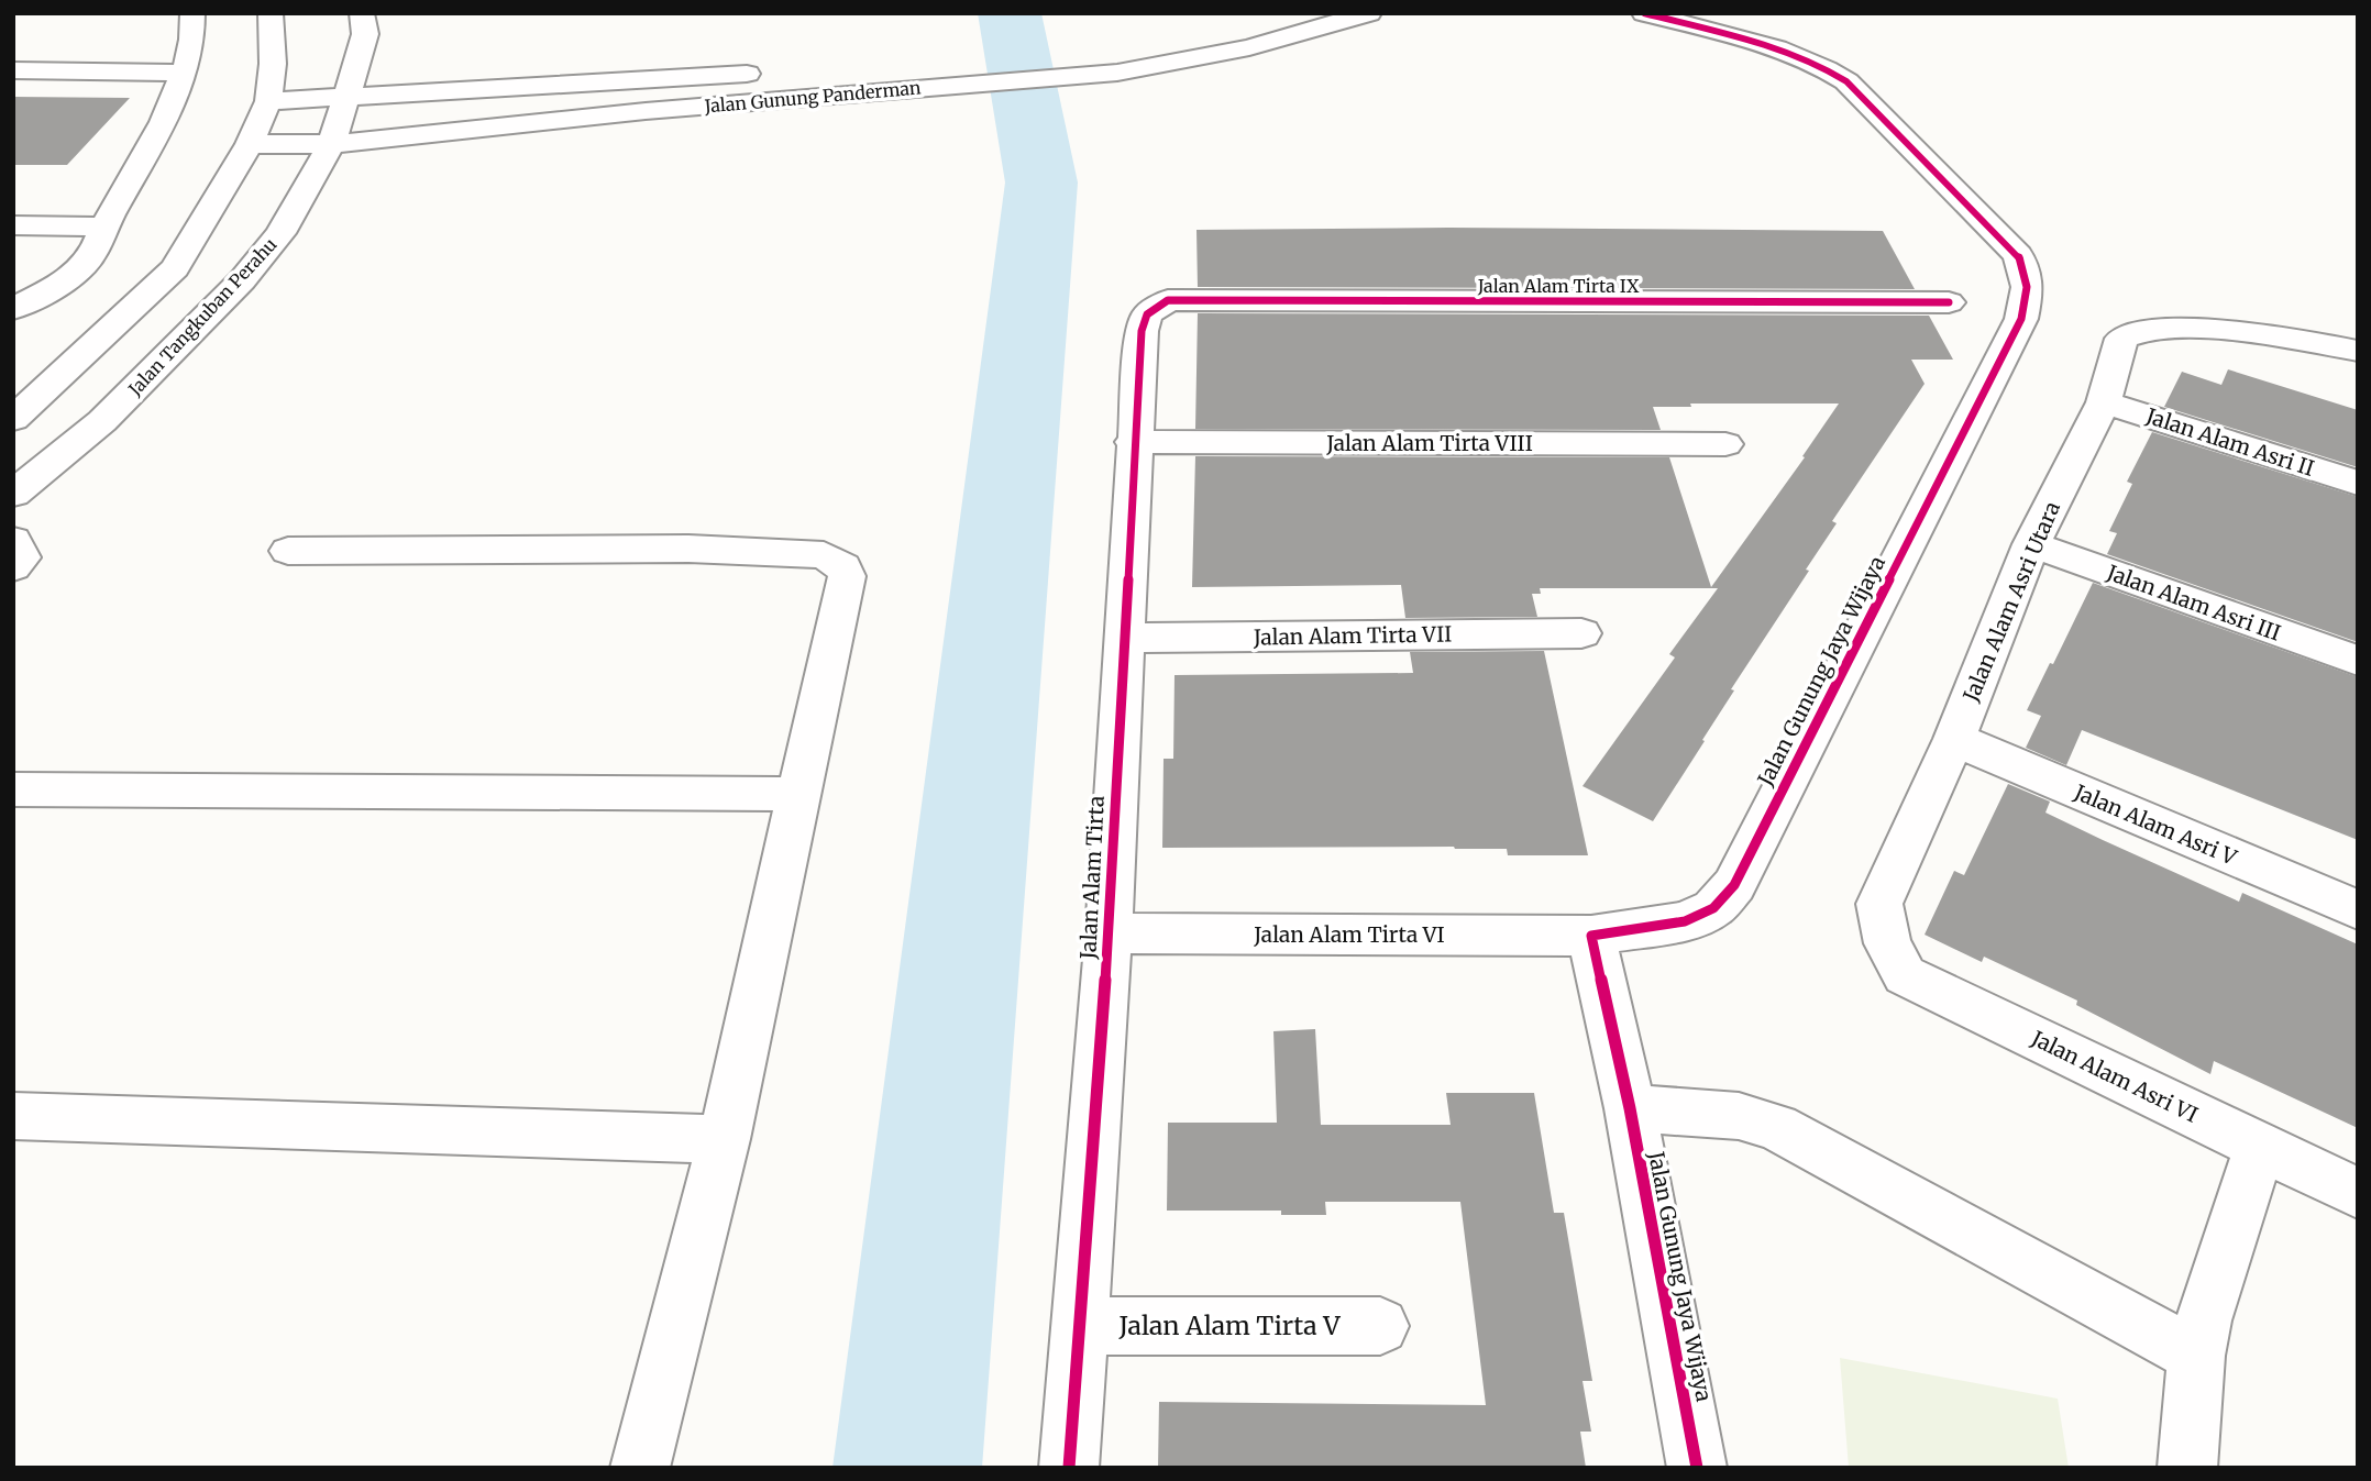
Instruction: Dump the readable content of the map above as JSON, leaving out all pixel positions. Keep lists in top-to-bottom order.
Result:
{
  "streets": {
    "street": [
      "Jalan Gunung Panderman",
      "Jalan Alam Tirta IX",
      "Jalan Tangkuban Perahu",
      "Jalan Alam Asri II",
      "Jalan Alam Tirta VIII",
      "Jalan Alam Asri Utara",
      "Jalan Alam Asri III",
      "Jalan Alam Tirta VII",
      "Jalan Gunung Jaya Wijaya",
      "Jalan Alam Asri V",
      "Jalan Alam Tirta",
      "Jalan Alam Tirta VI",
      "Jalan Alam Asri VI",
      "Jalan Alam Tirta V"
    ]
  },
  "crossings": [
    ["Jalan Gunung Panderman", "Jalan Tangkuban Perahu"],
    ["Jalan Alam Tirta IX", "Jalan Alam Tirta"],
    ["Jalan Alam Asri II", "Jalan Alam Asri Utara"],
    ["Jalan Alam Tirta VIII", "Jalan Alam Tirta"],
    ["Jalan Alam Asri Utara", "Jalan Alam Asri III"],
    ["Jalan Alam Asri Utara", "Jalan Alam Asri V"],
    ["Jalan Alam Asri Utara", "Jalan Alam Asri VI"],
    ["Jalan Alam Tirta VII", "Jalan Alam Tirta"],
    ["Jalan Gunung Jaya Wijaya", "Jalan Alam Tirta VI"],
    ["Jalan Alam Tirta", "Jalan Alam Tirta VI"],
    ["Jalan Alam Tirta", "Jalan Alam Tirta V"]
  ]
}
